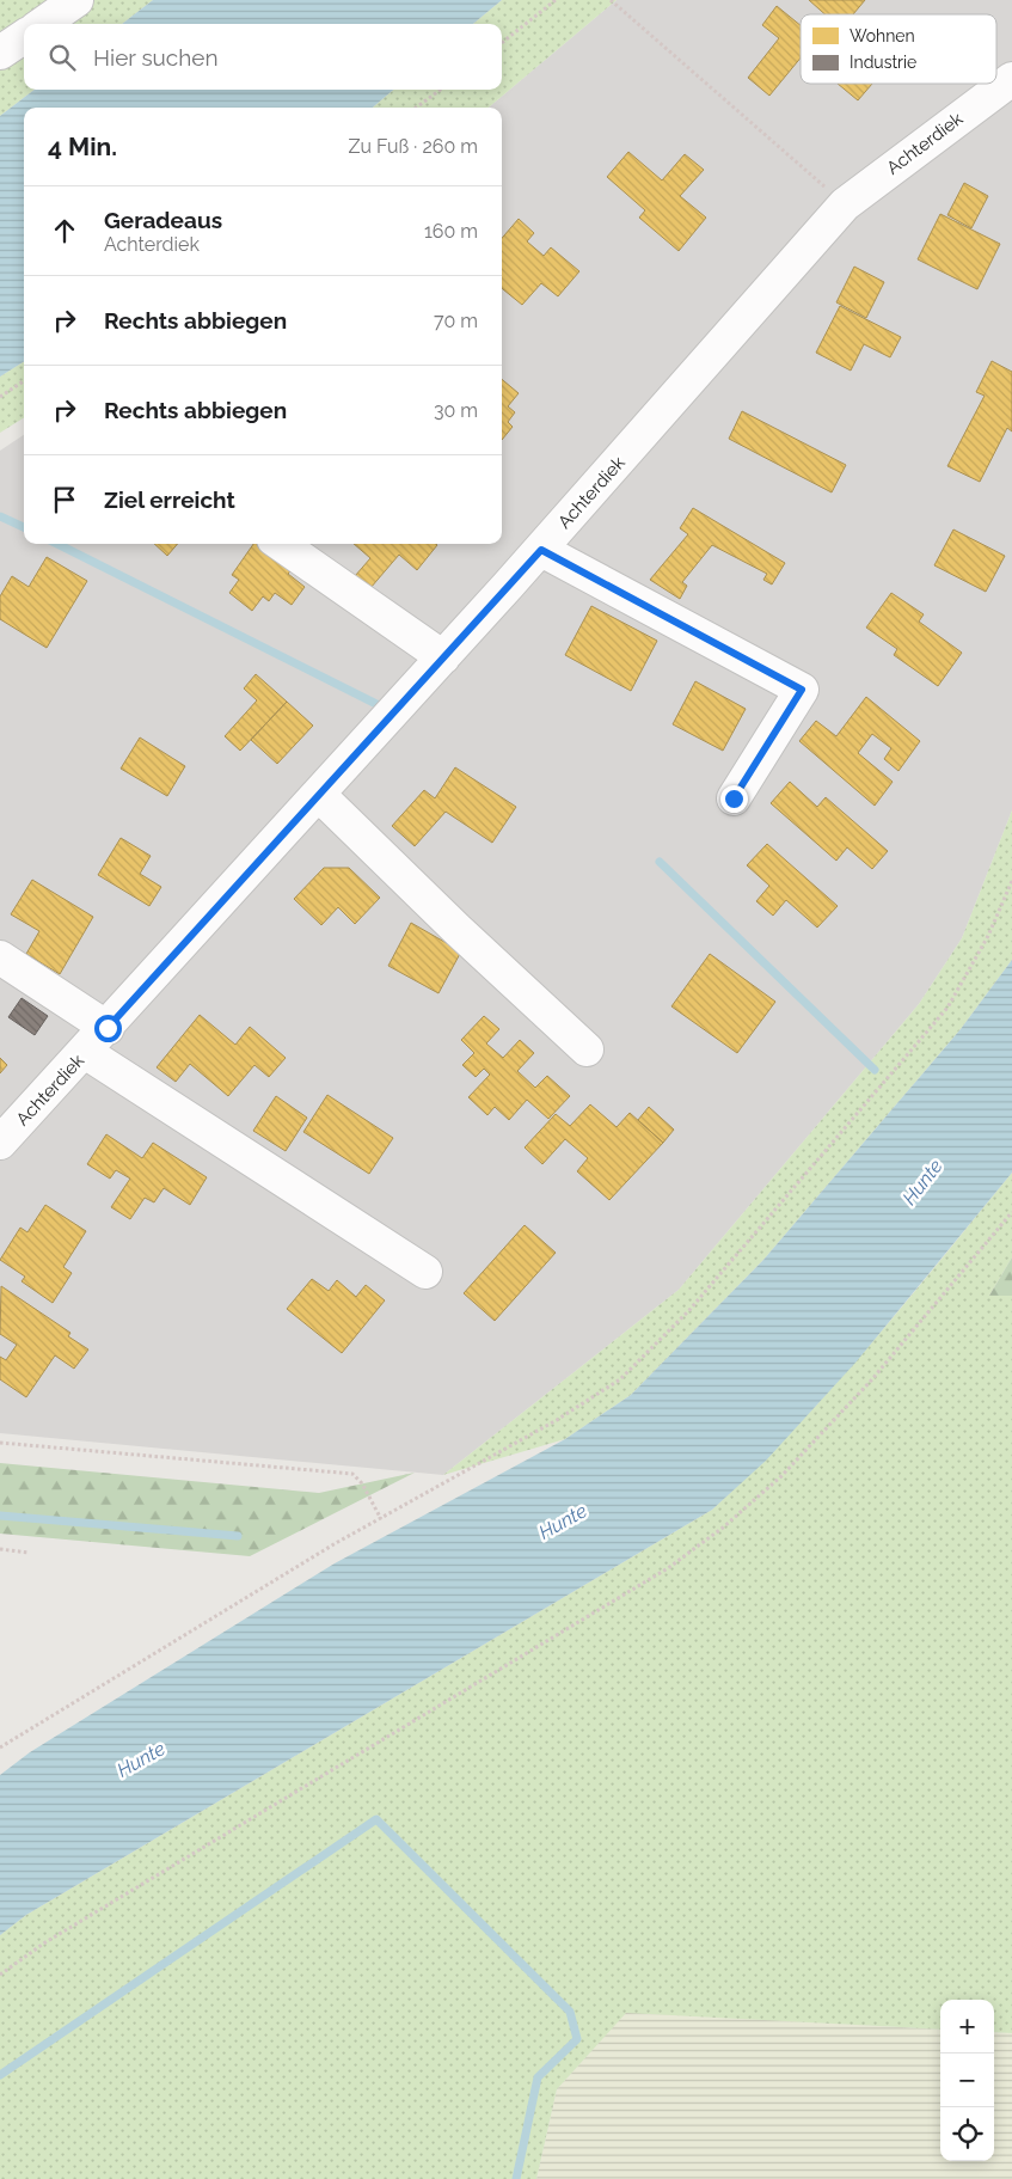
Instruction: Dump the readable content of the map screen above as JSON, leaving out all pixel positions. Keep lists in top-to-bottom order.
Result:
{
  "streets": {
    "street": ["Achterdiek"]
  },
  "water": ["Hunte"],
  "legend": ["Wohnen", "Industrie"],
  "page": {
    "search": "Hier suchen",
    "heading": ["4 Min.", "Zu Fuß · 260 m"],
    "list": [
      ["Geradeaus", "Achterdiek", "160 m"],
      ["Rechts abbiegen", "70 m"],
      ["Rechts abbiegen", "30 m"],
      "Ziel erreicht"
    ],
    "map_buttons": ["+", "−"]
  }
}
